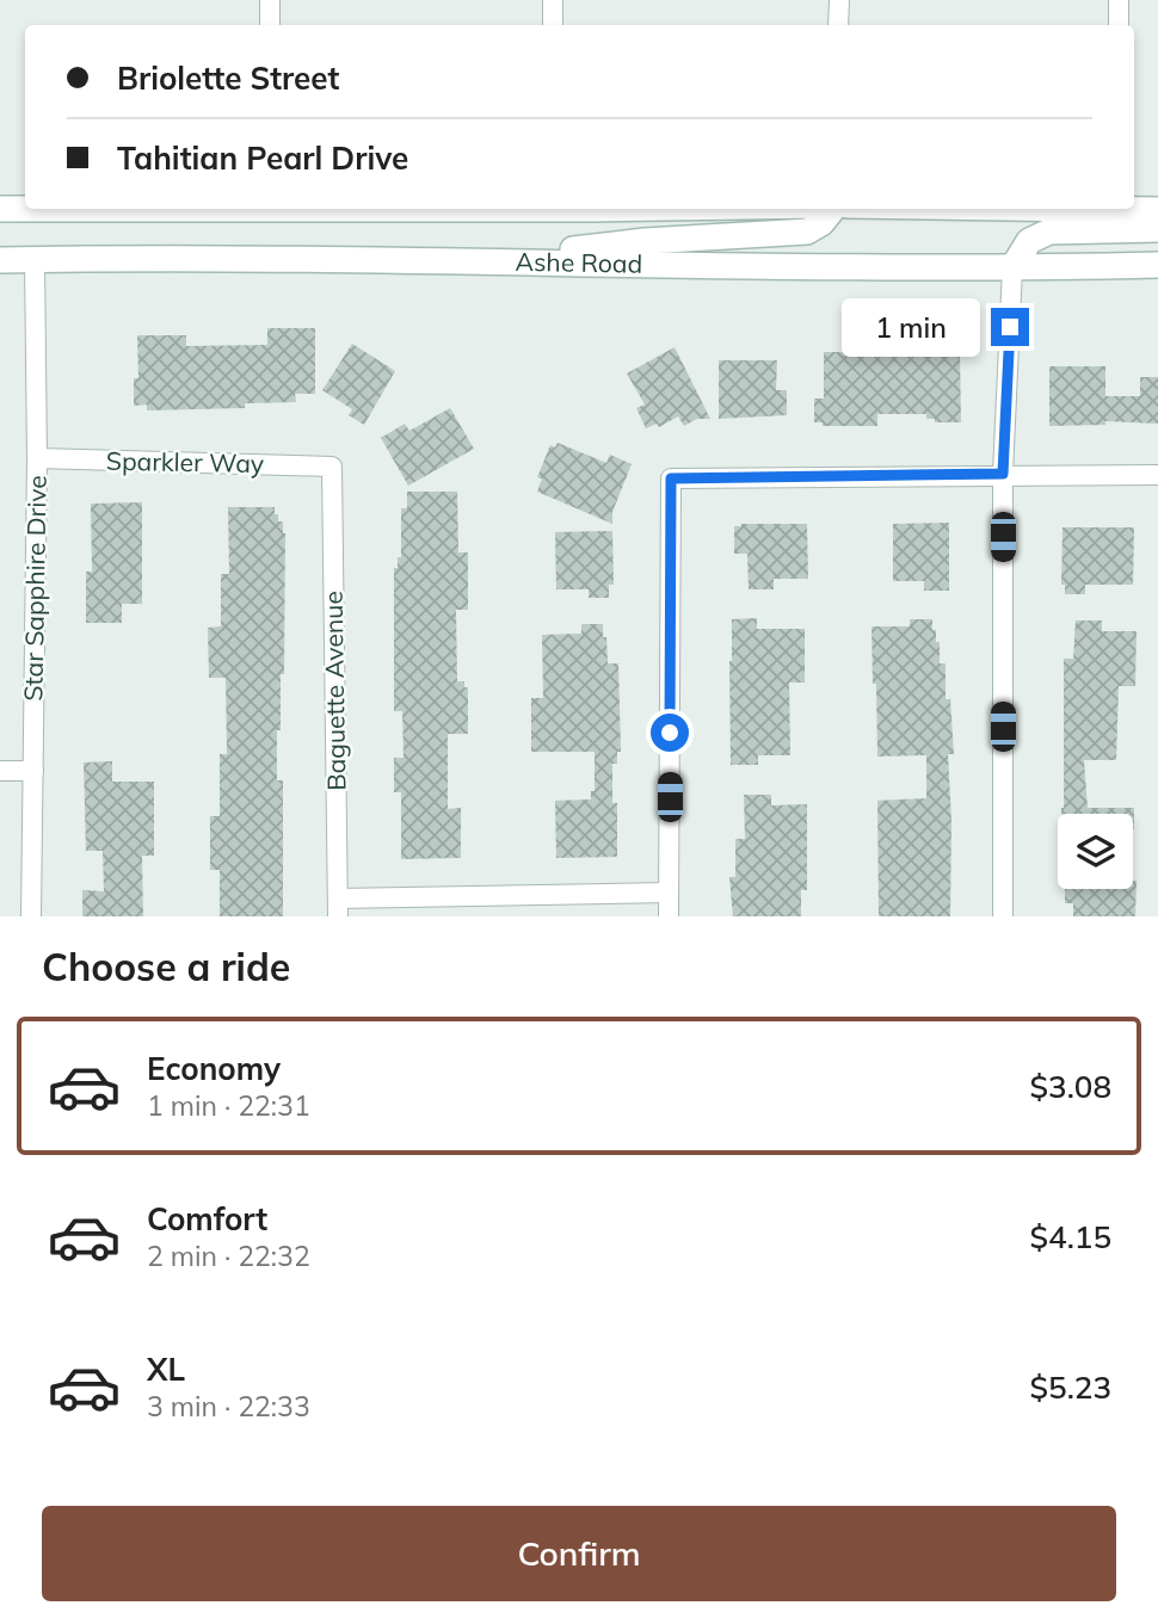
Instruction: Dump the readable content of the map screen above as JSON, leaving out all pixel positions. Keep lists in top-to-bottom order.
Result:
{
  "streets": {
    "main road": ["Ashe Road"],
    "street": ["Sparkler Way", "Star Sapphire Drive", "Baguette Avenue"]
  },
  "crossings": [
    ["Ashe Road", "Star Sapphire Drive"],
    ["Sparkler Way", "Star Sapphire Drive"],
    ["Sparkler Way", "Baguette Avenue"]
  ],
  "page": {
    "banner": ["Briolette Street", "Tahitian Pearl Drive"],
    "bubble": "1 min",
    "heading": "Choose a ride",
    "list": [
      {
        "name": "Economy",
        "note": "1 min · 22:31",
        "value": "$3.08"
      },
      {
        "name": "Comfort",
        "note": "2 min · 22:32",
        "value": "$4.15"
      },
      {
        "name": "XL",
        "note": "3 min · 22:33",
        "value": "$5.23"
      }
    ],
    "buttons": "Confirm"
  }
}
